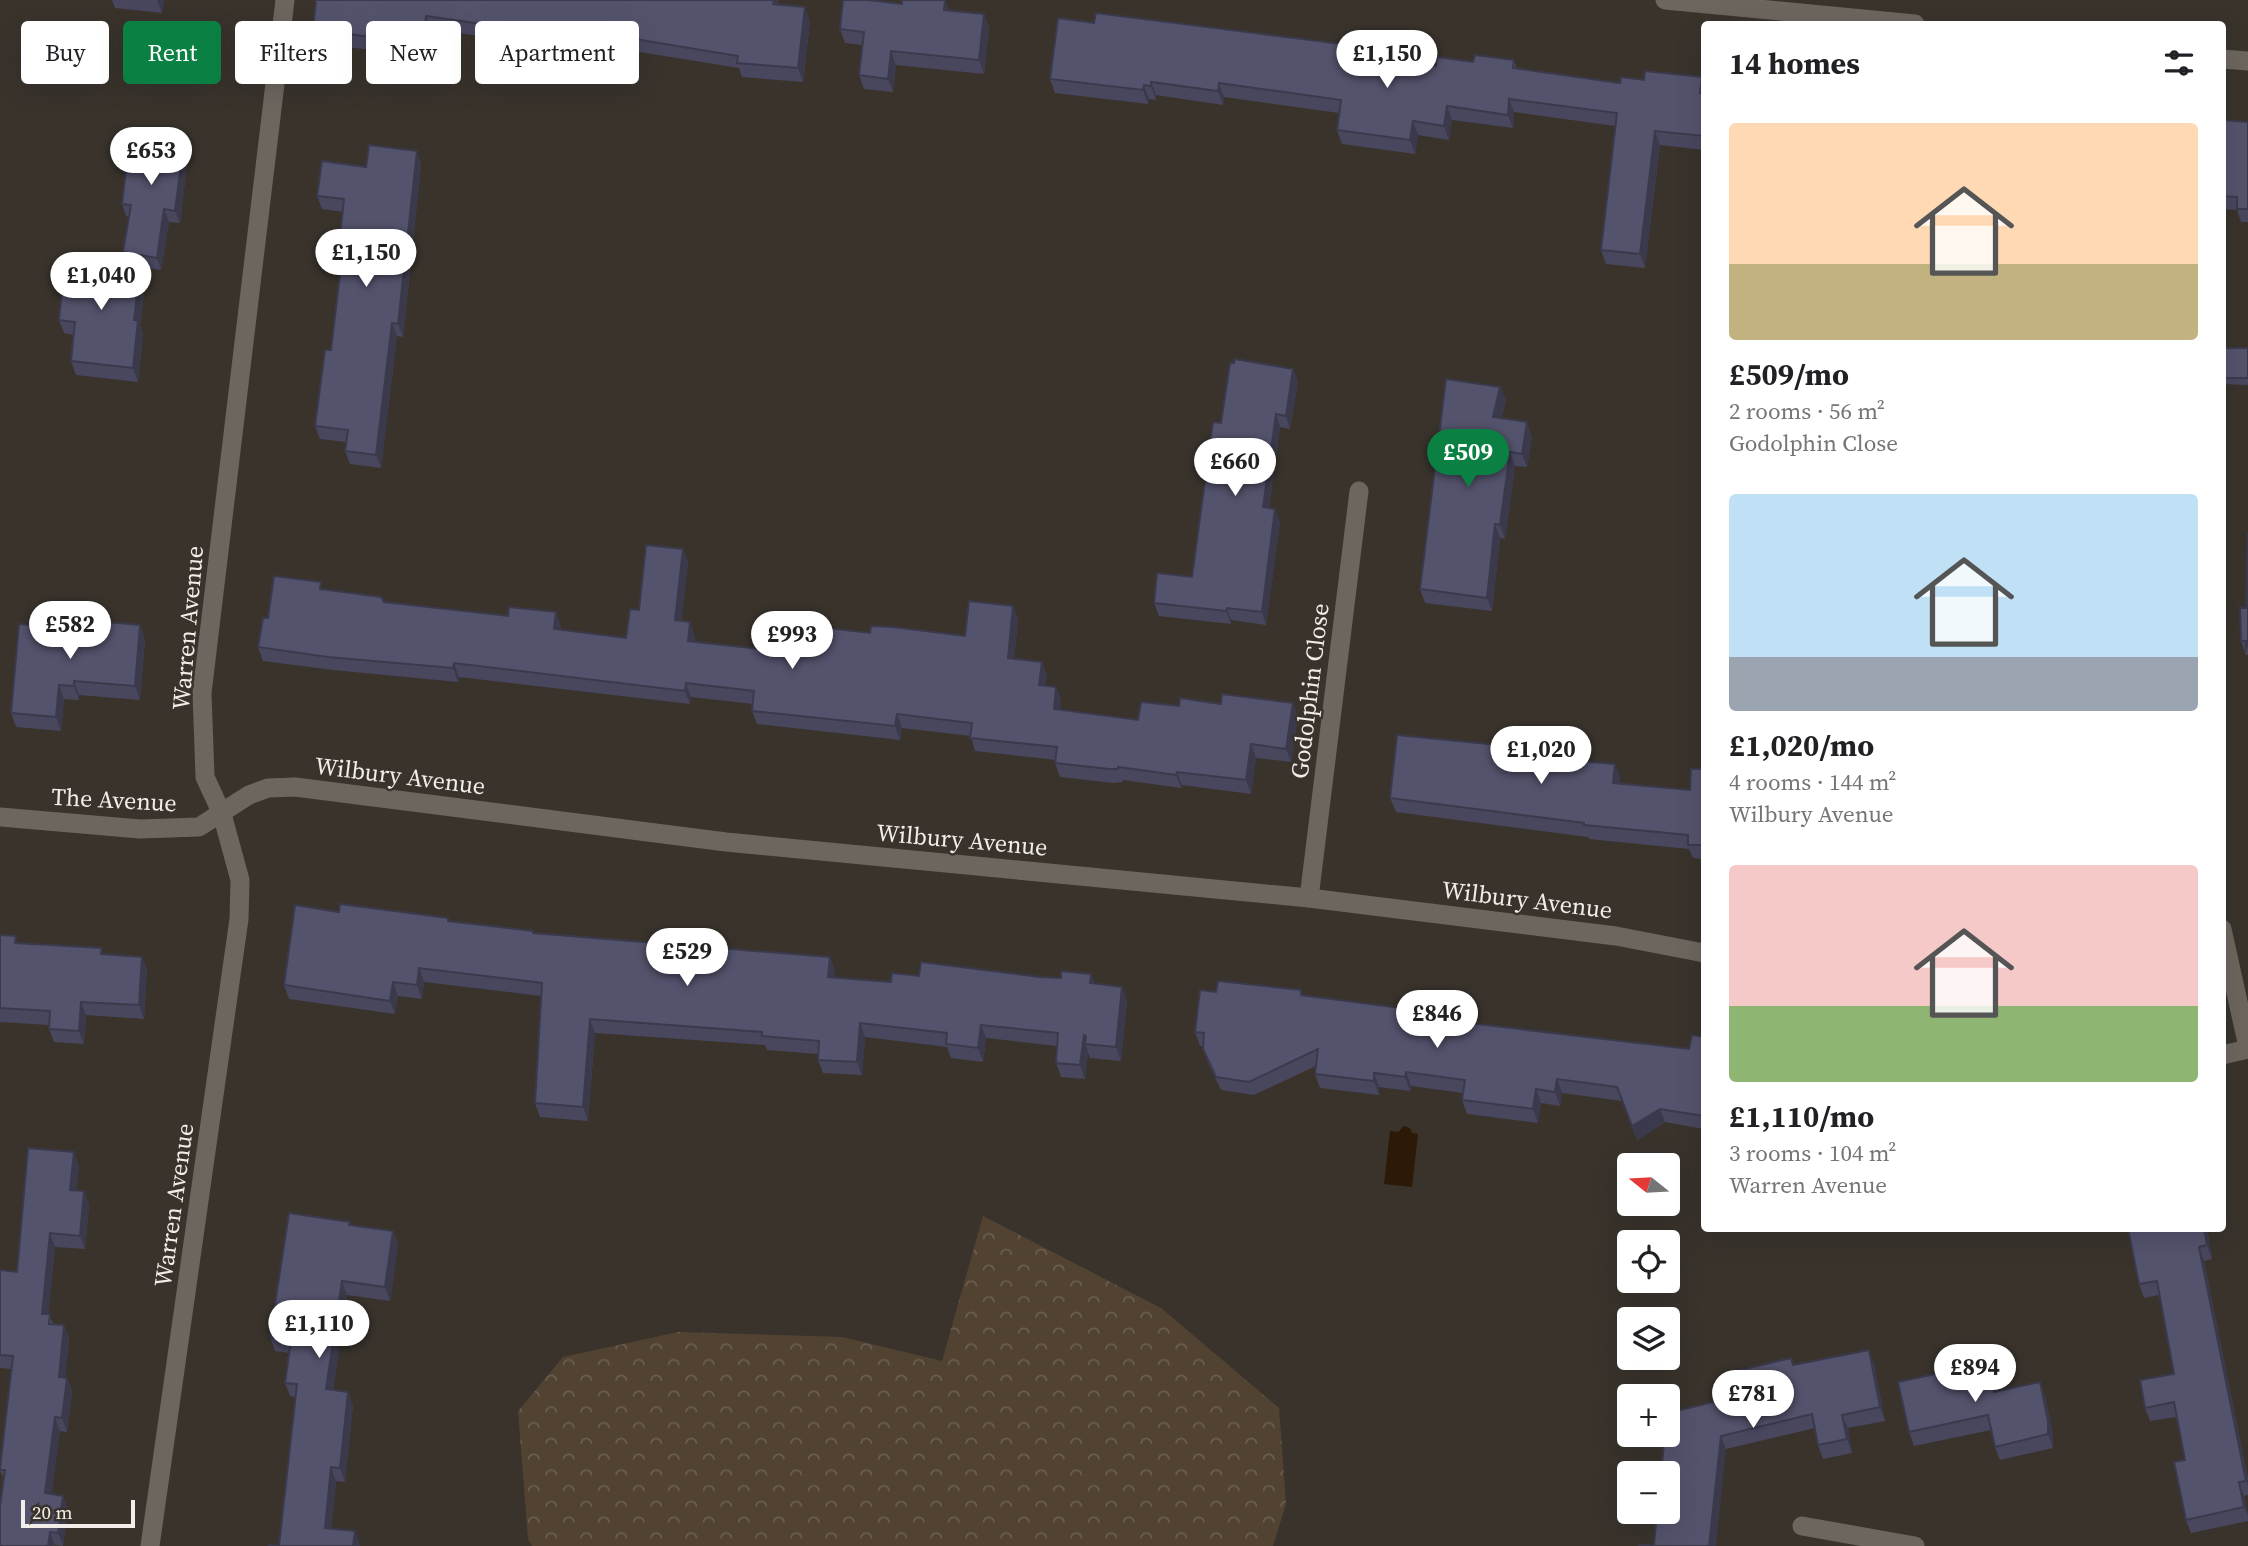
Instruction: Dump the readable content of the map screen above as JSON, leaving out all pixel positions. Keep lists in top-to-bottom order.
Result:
{
  "streets": {
    "street": [
      "Warren Avenue",
      "Godolphin Close",
      "Wilbury Avenue",
      "The Avenue"
    ]
  },
  "crossings": [
    ["Warren Avenue", "Wilbury Avenue"],
    ["Warren Avenue", "The Avenue"],
    ["Godolphin Close", "Wilbury Avenue"],
    ["Wilbury Avenue", "The Avenue"]
  ],
  "scale_bar": "20 m",
  "north": "left",
  "page": {
    "chip": [
      "Buy",
      "Rent",
      "Filters",
      "New",
      "Apartment"
    ],
    "heading": "14 homes",
    "price": [
      "£1,150",
      "£653",
      "£1,150",
      "£1,040",
      "£509",
      "£660",
      "£582",
      "£993",
      "£1,020",
      "£529",
      "£846",
      "£1,110",
      "£894",
      "£781"
    ],
    "list": [
      {
        "name": "£509/mo",
        "note": "2 rooms · 56 m² · Godolphin Close"
      },
      {
        "name": "£1,020/mo",
        "note": "4 rooms · 144 m² · Wilbury Avenue"
      },
      {
        "name": "£1,110/mo",
        "note": "3 rooms · 104 m² · Warren Avenue"
      }
    ],
    "map_buttons": ["+", "−"],
    "scale": "20 m"
  }
}
